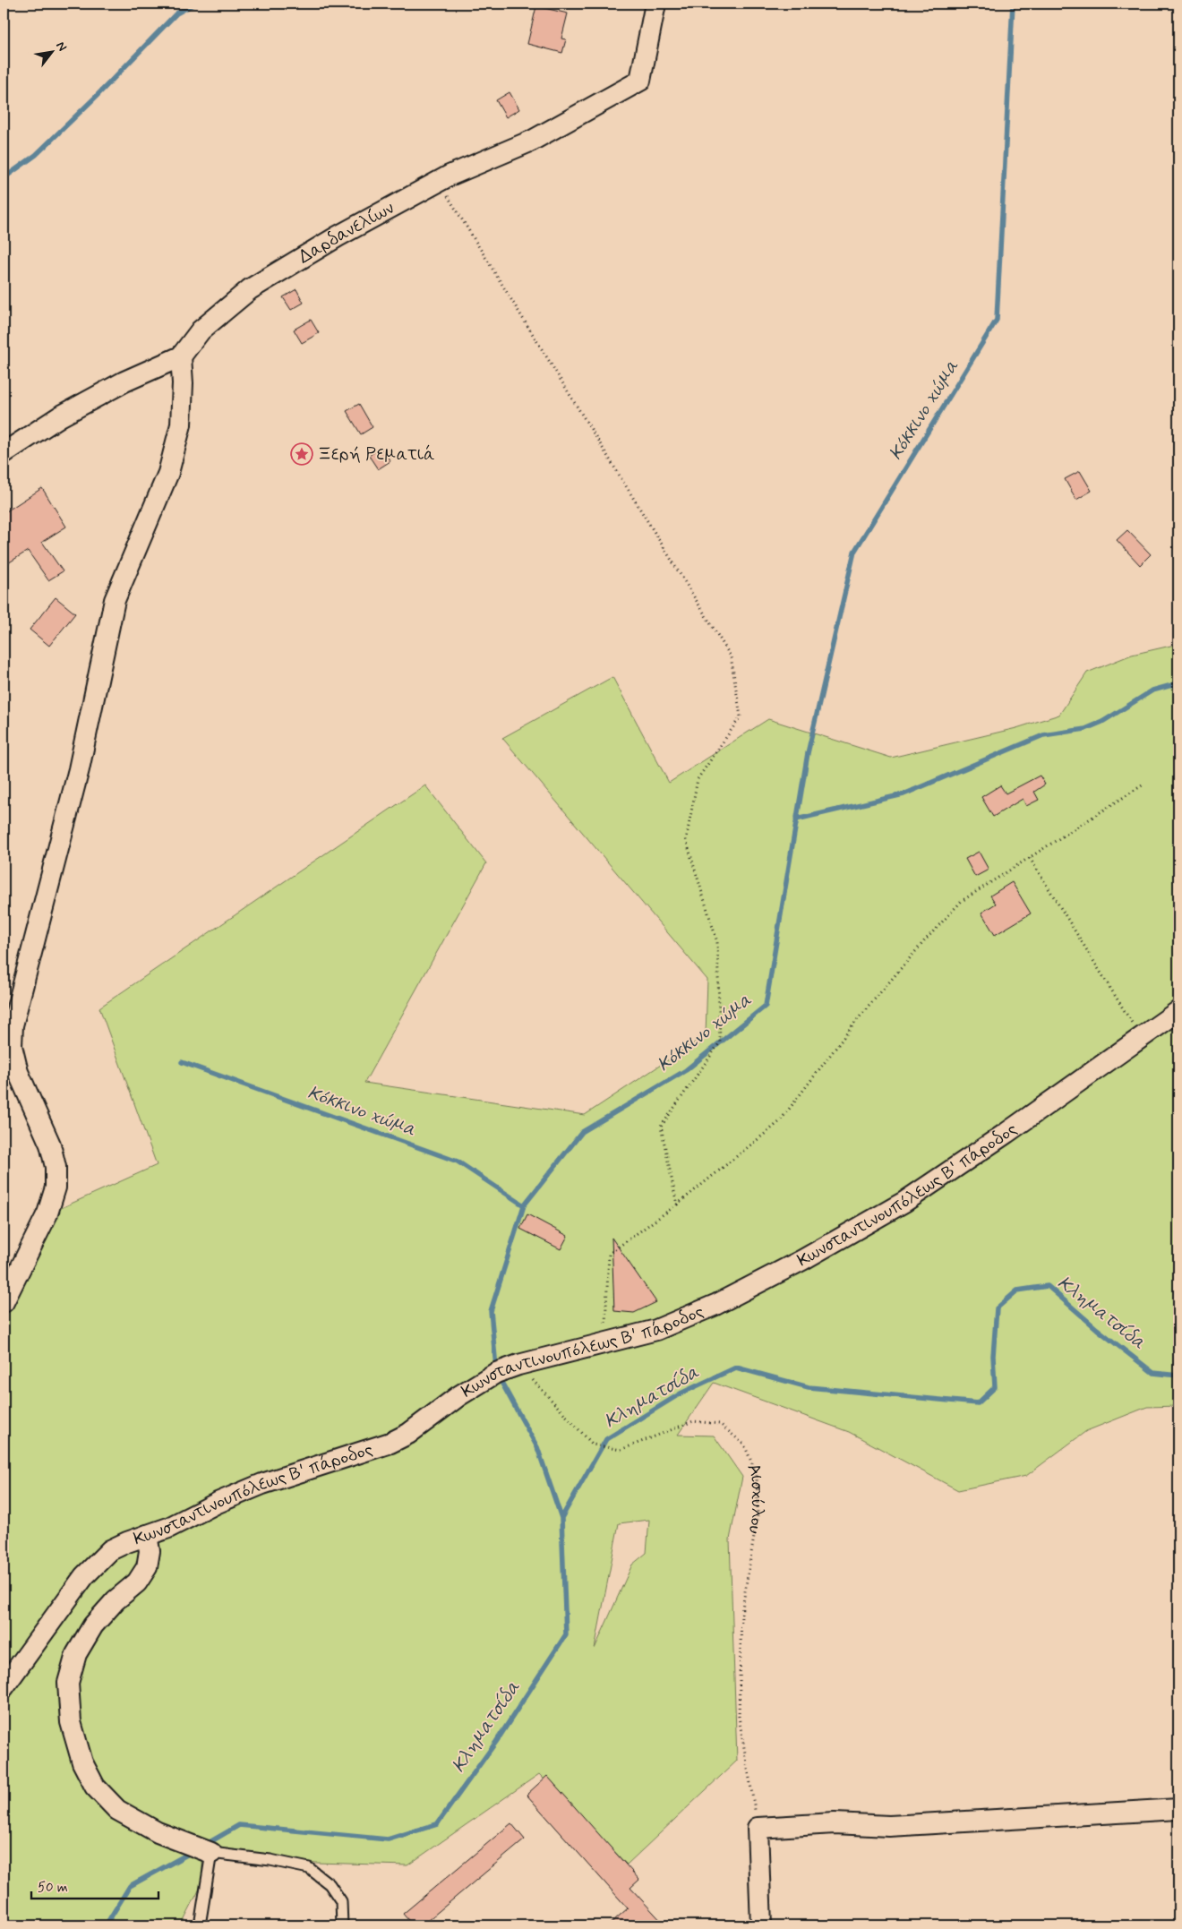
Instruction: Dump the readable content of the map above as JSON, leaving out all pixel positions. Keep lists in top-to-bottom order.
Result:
{
  "streets": {
    "street": ["Δαρδανελίων", "Κωνσταντινουπόλεως Β' πάροδος"],
    "path": ["Αισχύλου"]
  },
  "crossings": [
    ["Κωνσταντινουπόλεως Β' πάροδος", "Αισχύλου"]
  ],
  "water": ["Κόκκινο χώμα", "Κληματσίδα"],
  "places": {
    "place": ["Ξερή Ρεματιά"]
  },
  "scale_bar": "50 m",
  "north": "top right"
}
